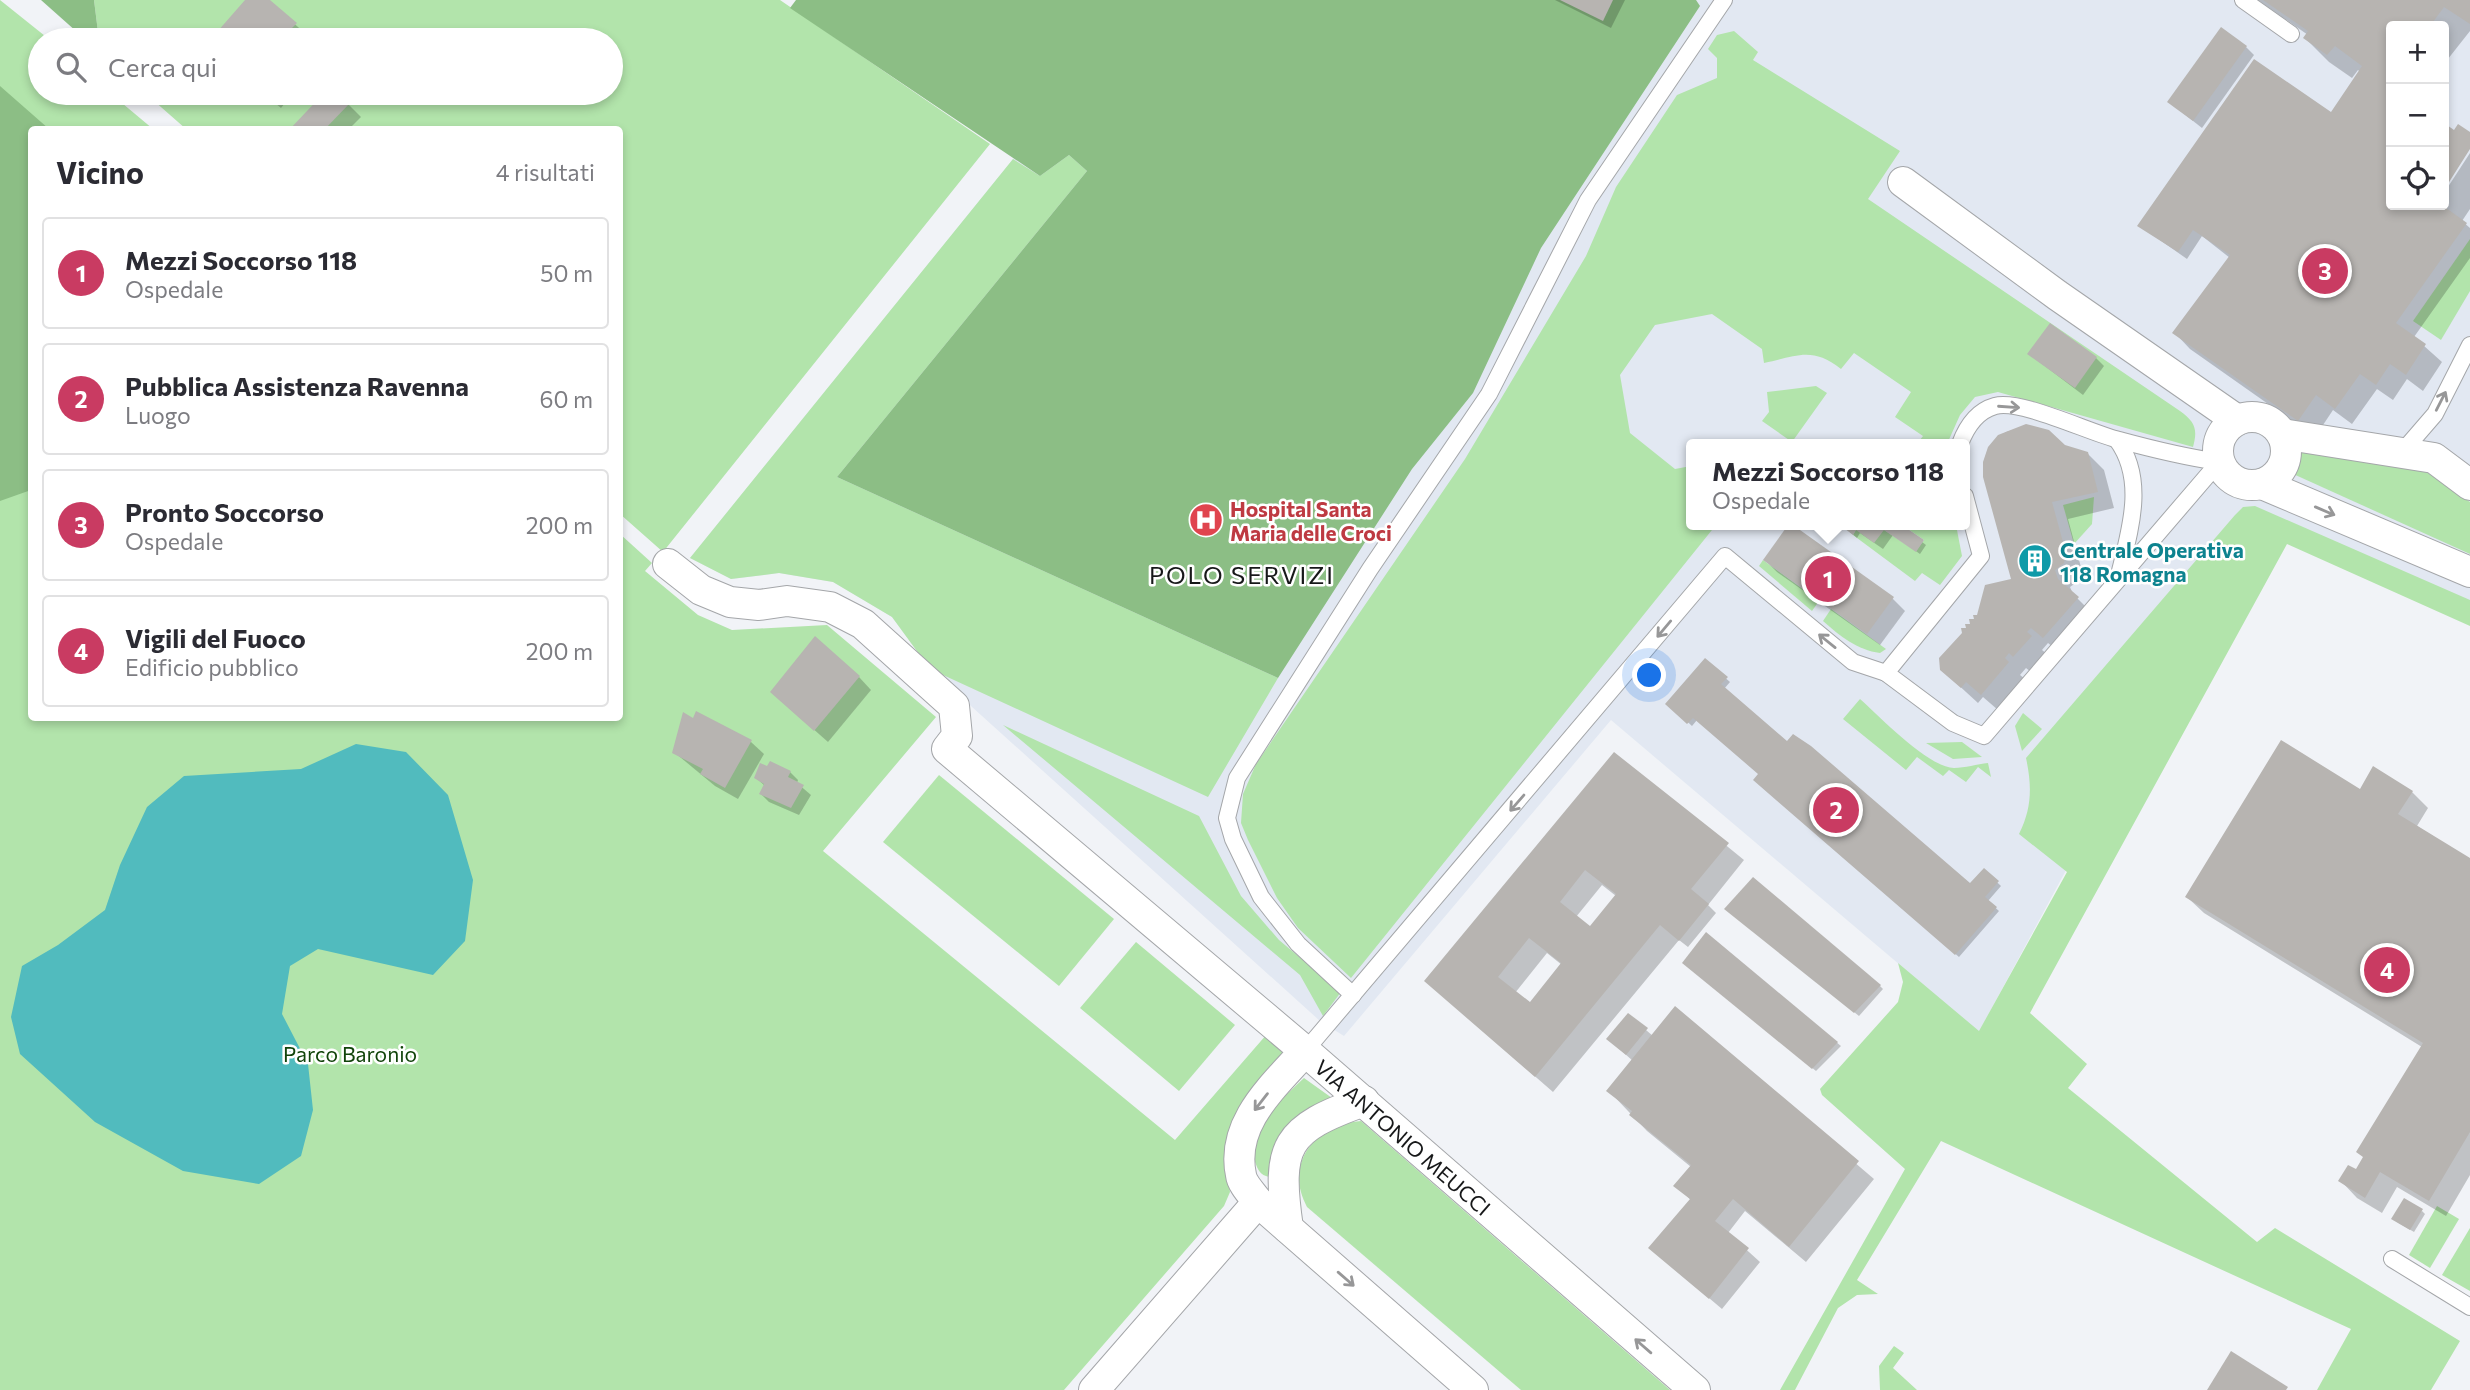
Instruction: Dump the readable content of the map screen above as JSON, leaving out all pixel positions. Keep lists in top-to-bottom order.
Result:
{
  "streets": {
    "street": ["VIA ANTONIO MEUCCI"]
  },
  "districts": ["POLO SERVIZI"],
  "parks": ["Parco Baronio"],
  "places": {
    "hospital": ["Hospital Santa Maria delle Croci"],
    "building": ["Centrale Operativa 118 Romagna"]
  },
  "page": {
    "map_buttons": ["+", "−"],
    "search": "Cerca qui",
    "heading": ["Vicino", "4 risultati"],
    "list": [
      {
        "mark": "1",
        "name": "Mezzi Soccorso 118",
        "note": "Ospedale",
        "value": "50 m"
      },
      {
        "mark": "2",
        "name": "Pubblica Assistenza Ravenna",
        "note": "Luogo",
        "value": "60 m"
      },
      {
        "mark": "3",
        "name": "Pronto Soccorso",
        "note": "Ospedale",
        "value": "200 m"
      },
      {
        "mark": "4",
        "name": "Vigili del Fuoco",
        "note": "Edificio pubblico",
        "value": "200 m"
      }
    ],
    "pins": [
      "3",
      "1",
      "2",
      "4"
    ],
    "popup": ["Mezzi Soccorso 118", "Ospedale"]
  }
}
